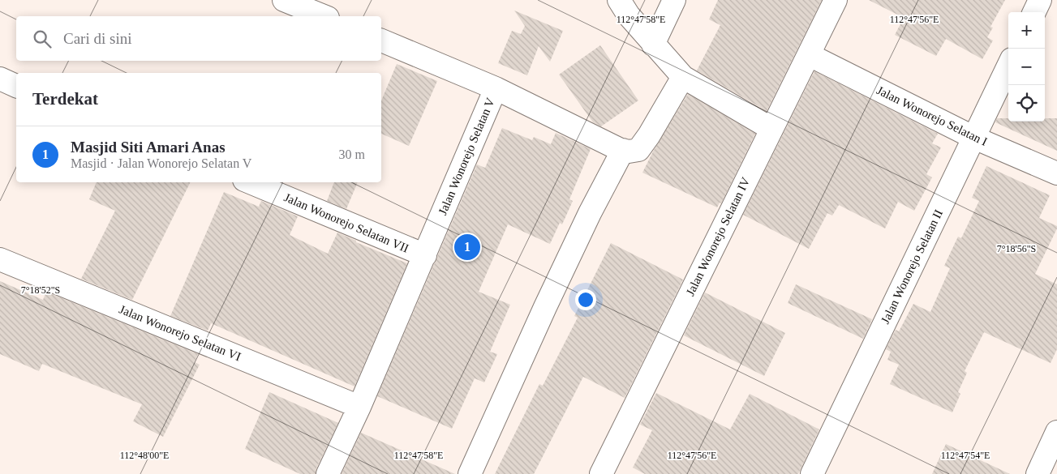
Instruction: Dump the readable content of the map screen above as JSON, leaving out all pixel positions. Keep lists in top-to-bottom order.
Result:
{
  "streets": {
    "street": [
      "Jalan Wonorejo Selatan I",
      "Jalan Wonorejo Selatan V",
      "Jalan Wonorejo Selatan VII",
      "Jalan Wonorejo Selatan IV",
      "Jalan Wonorejo Selatan II",
      "Jalan Wonorejo Selatan VI"
    ]
  },
  "crossings": [
    ["Jalan Wonorejo Selatan I", "Jalan Wonorejo Selatan IV"],
    ["Jalan Wonorejo Selatan I", "Jalan Wonorejo Selatan II"],
    ["Jalan Wonorejo Selatan V", "Jalan Wonorejo Selatan VII"],
    ["Jalan Wonorejo Selatan V", "Jalan Wonorejo Selatan VI"]
  ],
  "page": {
    "map_buttons": ["+", "−"],
    "search": "Cari di sini",
    "heading": "Terdekat",
    "list": [
      {
        "mark": "1",
        "name": "Masjid Siti Amari Anas",
        "note": "Masjid · Jalan Wonorejo Selatan V",
        "value": "30 m"
      }
    ],
    "pins": "1"
  },
  "coordinates": [
    "112°47'58\"E",
    "112°47'56\"E",
    "7°18'56\"S",
    "7°18'52\"S",
    "112°48'00\"E",
    "112°47'54\"E"
  ]
}
